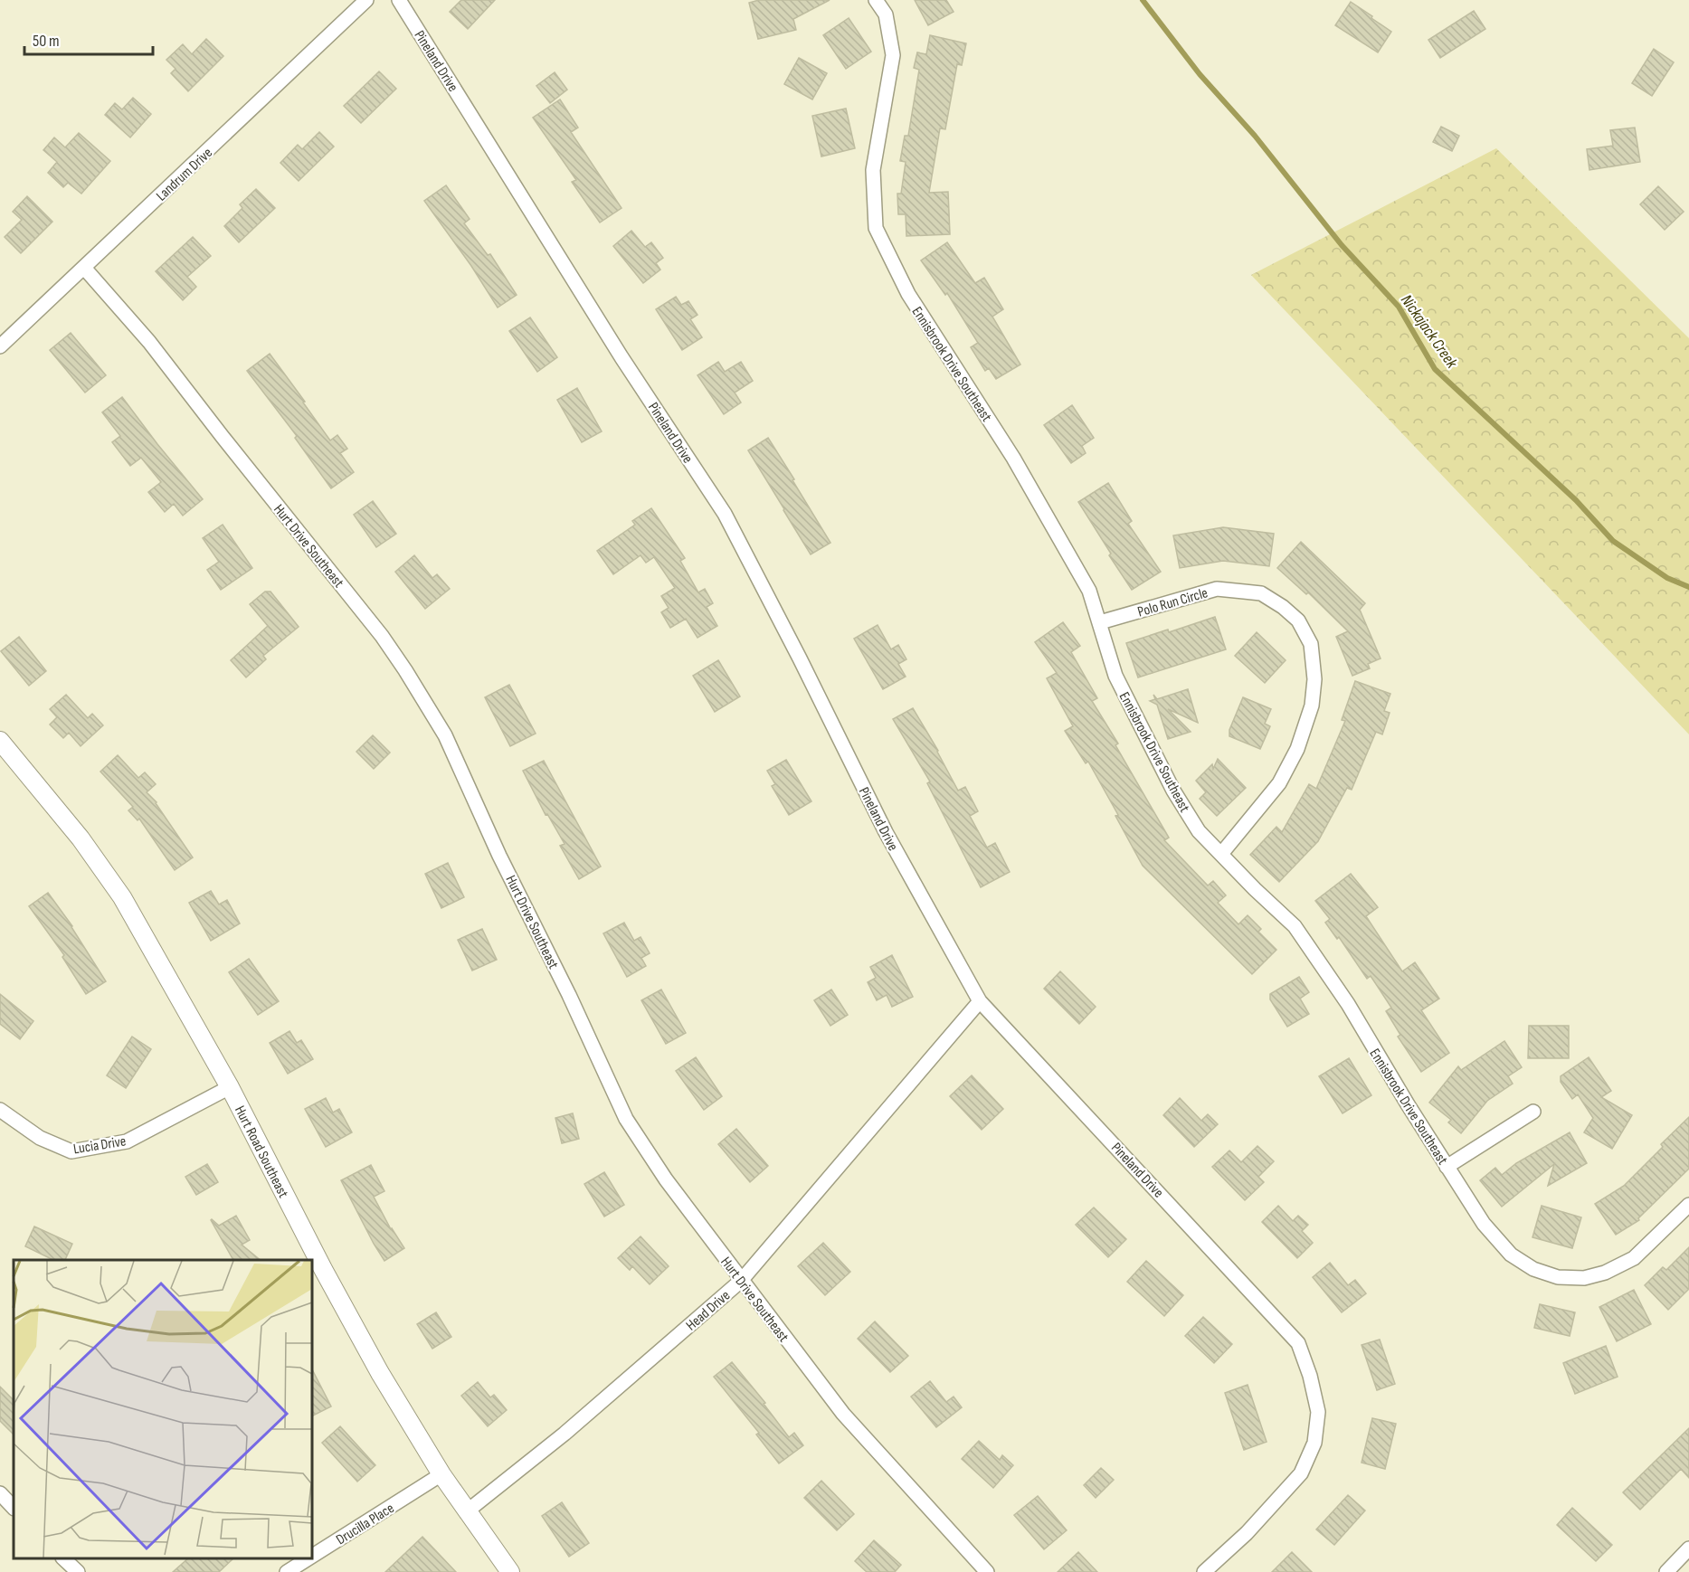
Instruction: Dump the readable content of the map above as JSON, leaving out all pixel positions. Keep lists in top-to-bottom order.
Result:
{
  "streets": {
    "street": [
      "Pineland Drive",
      "Landrum Drive",
      "Ennisbrook Drive Southeast",
      "Hurt Drive Southeast",
      "Polo Run Circle",
      "Lucia Drive",
      "Hurt Road Southeast",
      "Head Drive",
      "Drucilla Place"
    ]
  },
  "crossings": [
    ["Pineland Drive", "Head Drive"],
    ["Landrum Drive", "Hurt Drive Southeast"],
    ["Ennisbrook Drive Southeast", "Polo Run Circle"],
    ["Hurt Drive Southeast", "Head Drive"],
    ["Lucia Drive", "Hurt Road Southeast"],
    ["Hurt Road Southeast", "Head Drive"],
    ["Hurt Road Southeast", "Drucilla Place"]
  ],
  "water": ["Nickajack Creek"],
  "scale_bar": "50 m"
}
